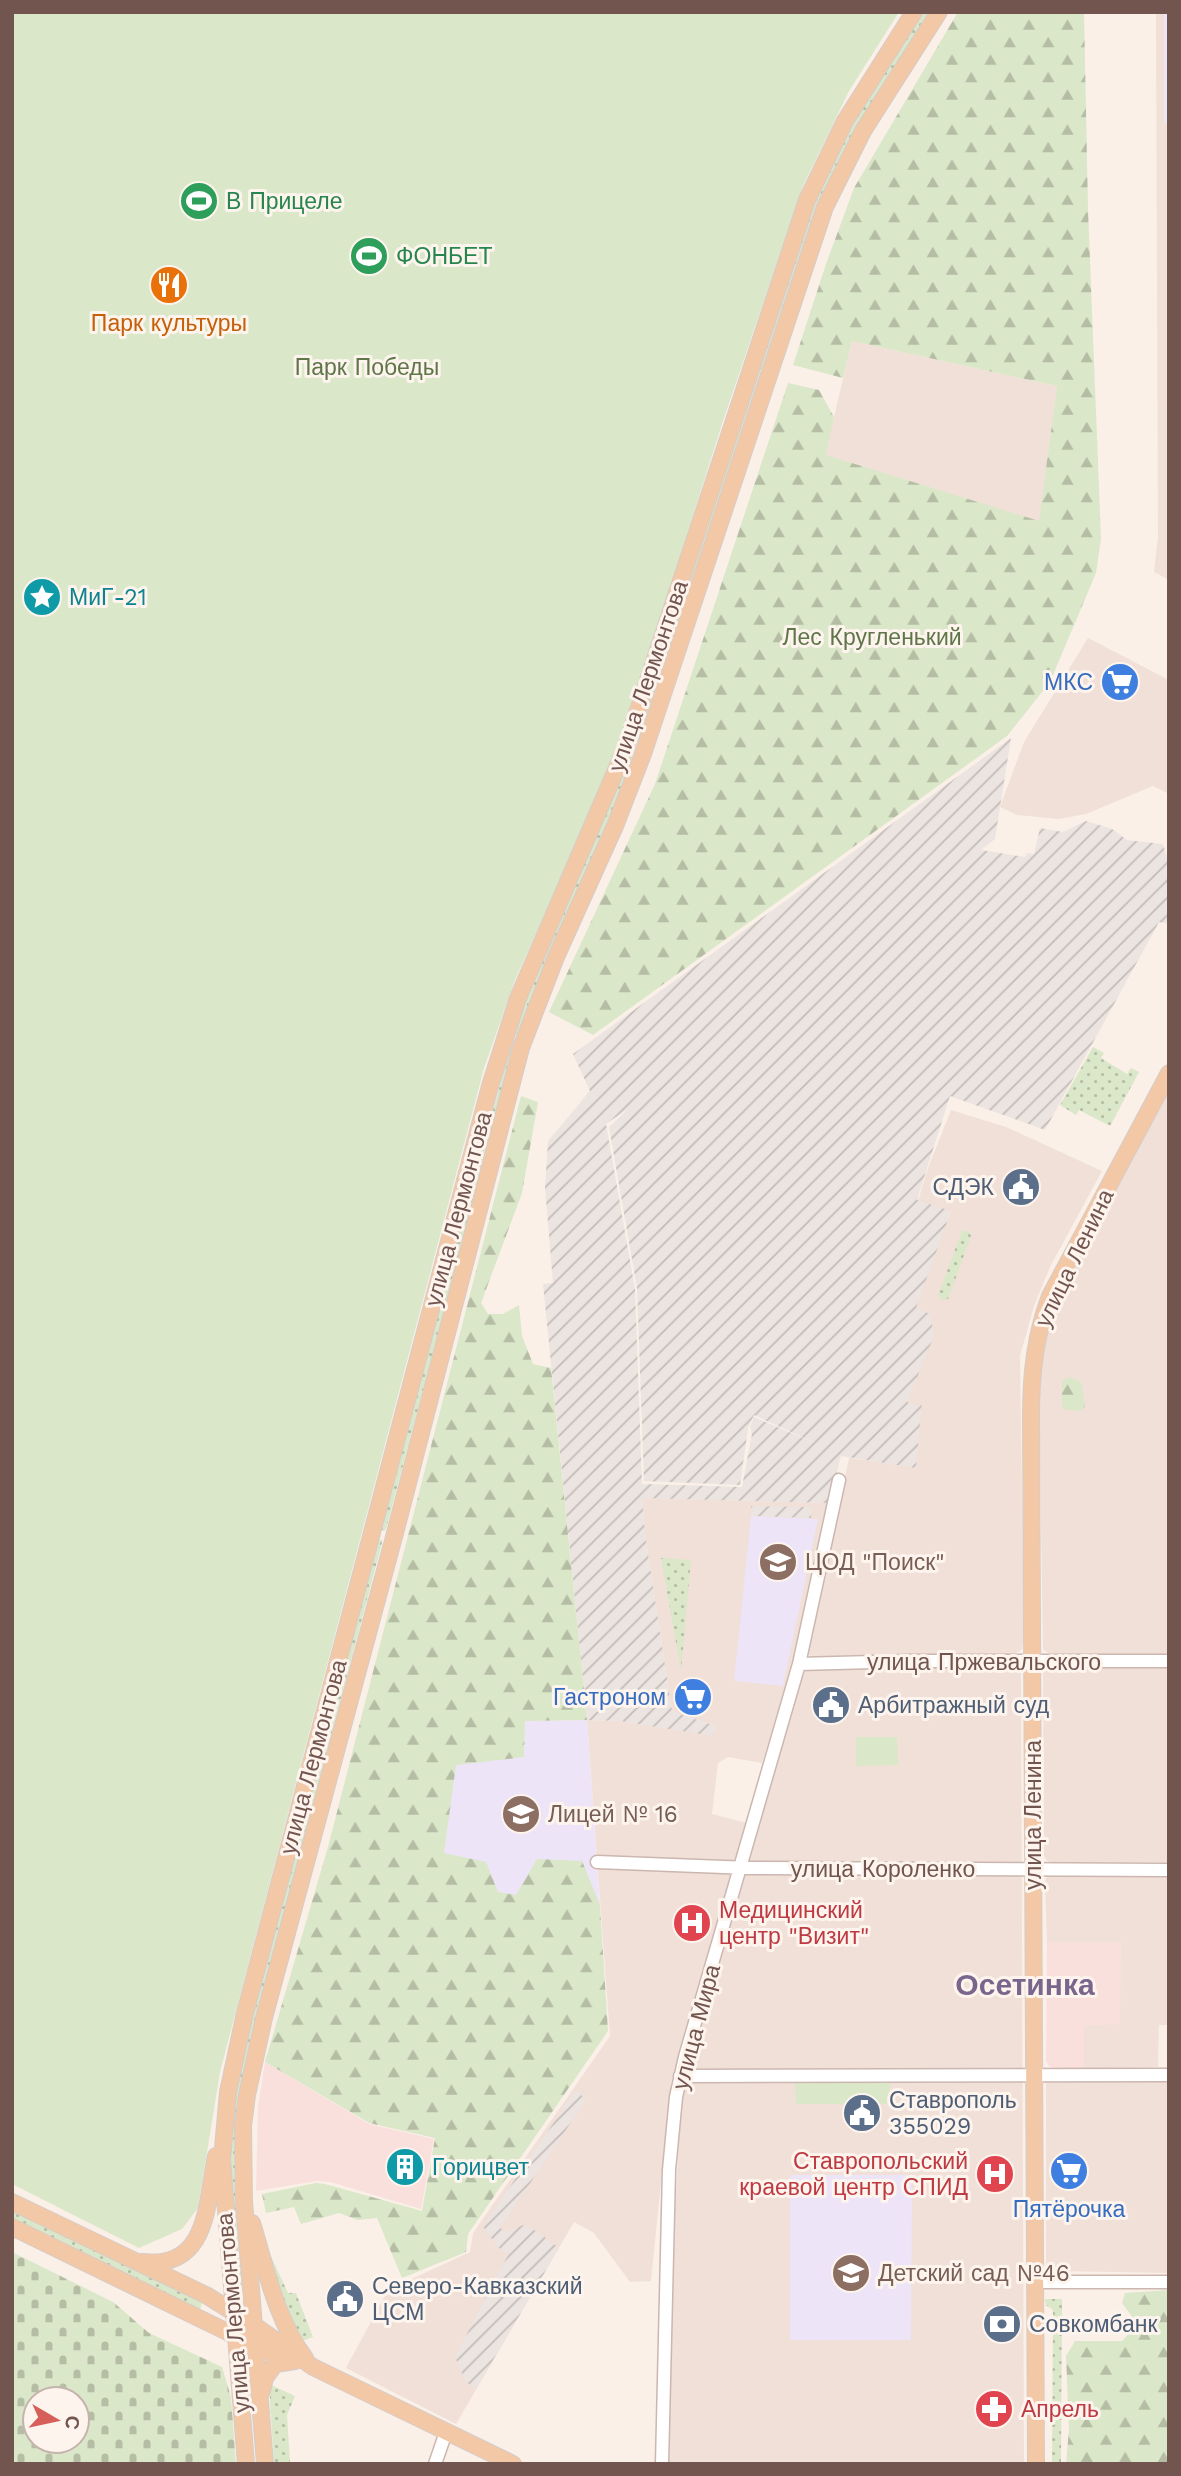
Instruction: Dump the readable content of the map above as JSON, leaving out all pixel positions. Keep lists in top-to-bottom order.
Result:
{
  "streets": {
    "main road": ["улица Лермонтова", "улица Ленина"],
    "street": ["улица Пржевальского", "улица Короленко", "улица Мира"]
  },
  "crossings": [
    ["улица Ленина", "улица Пржевальского"],
    ["улица Ленина", "улица Короленко"],
    ["улица Пржевальского", "улица Мира"],
    ["улица Короленко", "улица Мира"]
  ],
  "districts": ["Осетинка"],
  "parks": ["Парк Победы", "Лес Кругленький"],
  "places": {
    "sports": ["В Прицеле", "ФОНБЕТ"],
    "restaurant": ["Парк культуры"],
    "place": ["МиГ-21"],
    "supermarket": ["МКС", "Гастроном", "Пятёрочка"],
    "public building": [
      "СДЭК",
      "Арбитражный суд",
      "Ставрополь 355029",
      "Северо-Кавказский ЦСМ"
    ],
    "school or university": ["ЦОД \"Поиск\"", "Лицей № 16", "Детский сад №46"],
    "hospital": ["Медицинский центр \"Визит\"", "Ставропольский краевой центр СПИД"],
    "building": ["Горицвет"],
    "bank": ["Совкомбанк"],
    "pharmacy": ["Апрель"]
  },
  "north": "right"
}
